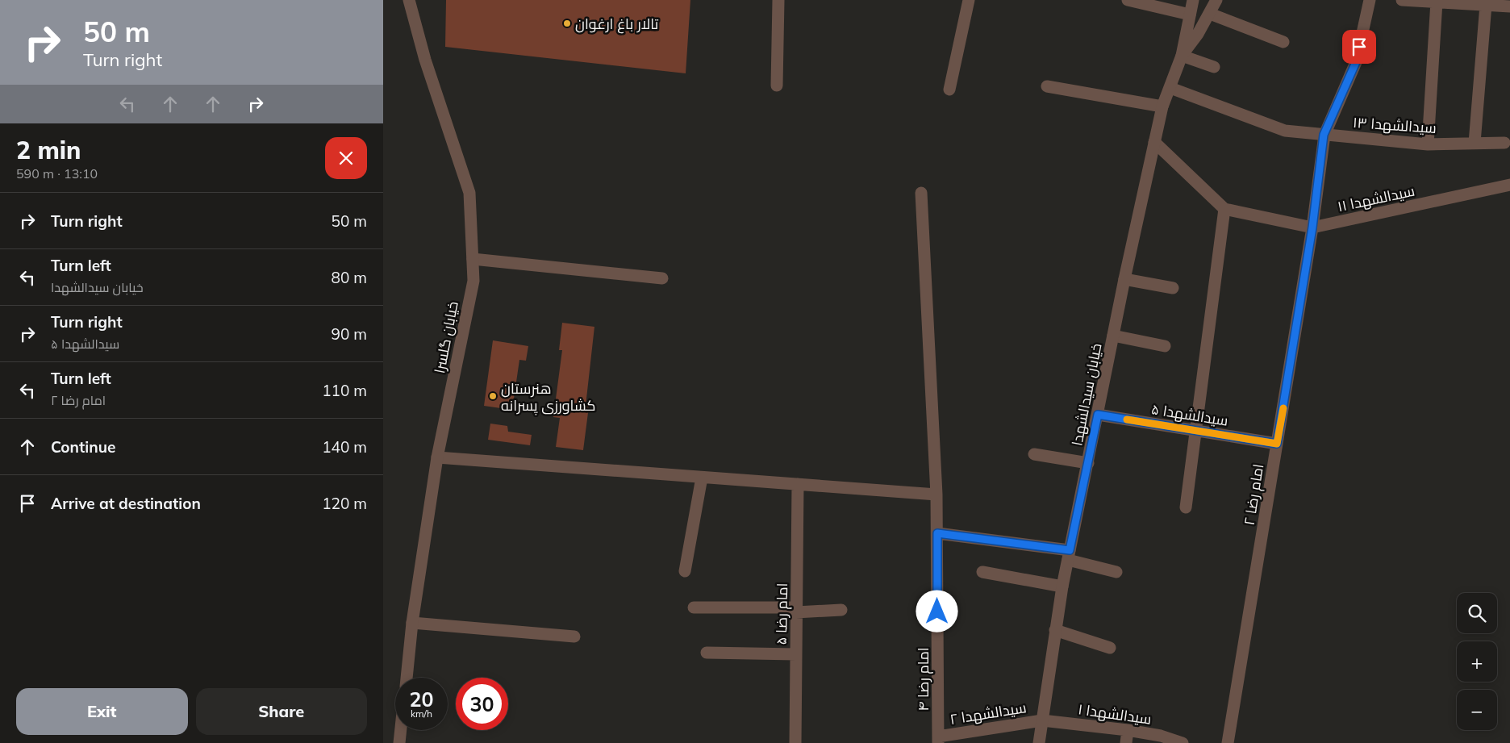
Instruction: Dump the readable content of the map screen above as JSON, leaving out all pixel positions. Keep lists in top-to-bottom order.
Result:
{
  "streets": {
    "street": [
      "سیدالشهدا ۱۳",
      "سیدالشهدا ۱۱",
      "خیابان گلسرا",
      "خیابان سیدالشهدا",
      "سیدالشهدا ۵",
      "امام رضا ۲",
      "امام رضا ۵",
      "امام رضا ۴",
      "سیدالشهدا ۲",
      "سیدالشهدا ۱"
    ]
  },
  "crossings": [
    ["سیدالشهدا ۱۳", "خیابان سیدالشهدا"],
    ["سیدالشهدا ۱۳", "امام رضا ۲"],
    ["سیدالشهدا ۱۱", "امام رضا ۲"],
    ["خیابان سیدالشهدا", "سیدالشهدا ۵"],
    ["خیابان سیدالشهدا", "سیدالشهدا ۲"],
    ["خیابان سیدالشهدا", "سیدالشهدا ۱"],
    ["سیدالشهدا ۵", "امام رضا ۲"],
    ["امام رضا ۴", "سیدالشهدا ۲"],
    ["سیدالشهدا ۲", "سیدالشهدا ۱"]
  ],
  "places": ["تالار باغ ارغوان", "هنرستان کشاورزی پسرانه"],
  "page": {
    "turn": ["50 m", "Turn right"],
    "heading": ["2 min", "590 m · 13:10"],
    "list": [
      {
        "name": "Turn right",
        "value": "50 m"
      },
      {
        "name": "Turn left",
        "note": "خیابان سیدالشهدا",
        "value": "80 m"
      },
      {
        "name": "Turn right",
        "note": "سیدالشهدا ۵",
        "value": "90 m"
      },
      {
        "name": "Turn left",
        "note": "امام رضا ۲",
        "value": "110 m"
      },
      {
        "name": "Continue",
        "value": "140 m"
      },
      {
        "name": "Arrive at destination",
        "value": "120 m"
      }
    ],
    "map_buttons": ["+", "−"],
    "speed": "20 km/h",
    "limit": "30",
    "buttons": ["Exit", "Share"]
  }
}
